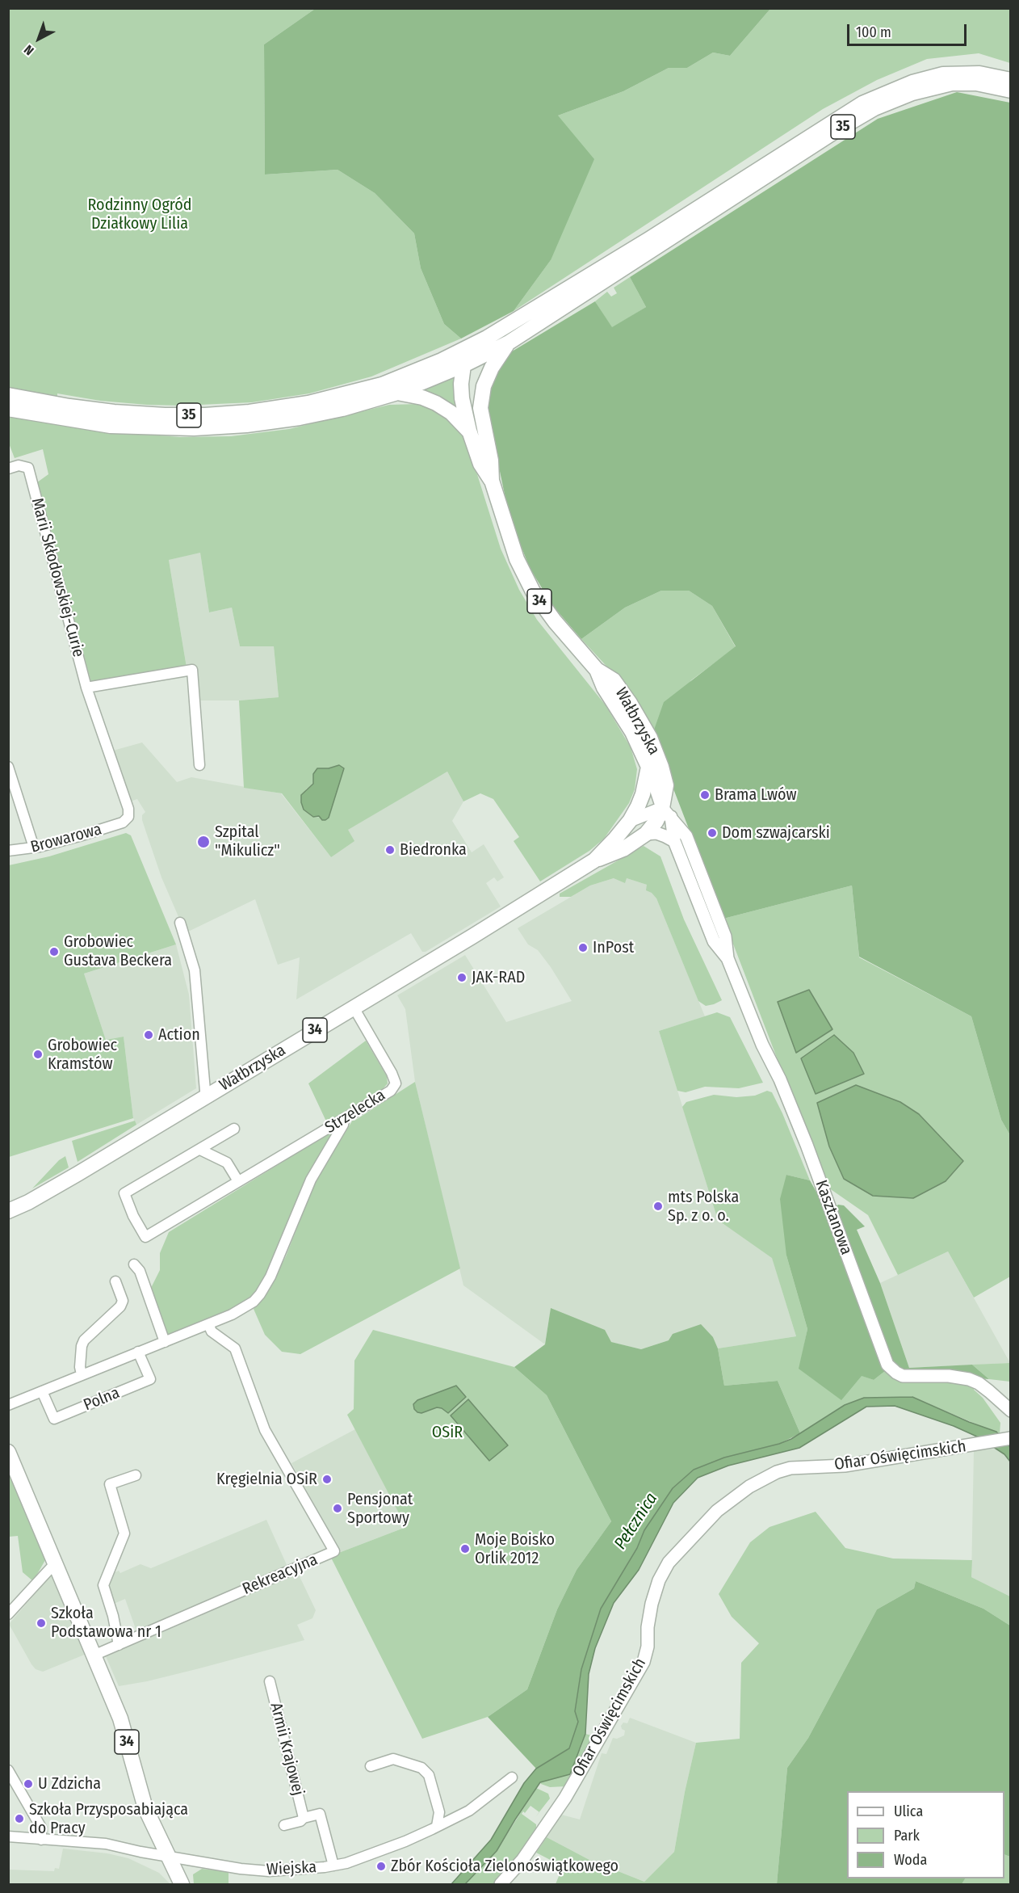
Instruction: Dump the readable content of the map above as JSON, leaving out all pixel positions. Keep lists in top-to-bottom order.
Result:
{
  "streets": {
    "main road": ["35", "34", "Wałbrzyska"],
    "street": [
      "Marii Skłodowskiej-Curie",
      "Browarowa",
      "Strzelecka",
      "Kasztanowa",
      "Polna",
      "Ofiar Oświęcimskich",
      "Rekreacyjna",
      "Armii Krajowej",
      "Wiejska"
    ]
  },
  "crossings": [
    ["35", "Wałbrzyska"],
    ["Marii Skłodowskiej-Curie", "Browarowa"],
    ["34", "Rekreacyjna"],
    ["34", "Wiejska"],
    ["Wałbrzyska", "Strzelecka"],
    ["Wałbrzyska", "Kasztanowa"],
    ["Strzelecka", "Polna"],
    ["Polna", "Rekreacyjna"],
    ["Armii Krajowej", "Wiejska"]
  ],
  "water": ["Pełcznica"],
  "parks": ["Rodzinny Ogród Działkowy Lilia", "OSiR"],
  "places": [
    "Brama Lwów",
    "Dom szwajcarski",
    "Szpital \"Mikulicz\"",
    "Biedronka",
    "InPost",
    "Grobowiec Gustava Beckera",
    "JAK-RAD",
    "Action",
    "Grobowiec Kramstów",
    "mts Polska Sp. z o. o.",
    "Kręgielnia OSiR",
    "Pensjonat Sportowy",
    "Moje Boisko Orlik 2012",
    "Szkoła Podstawowa nr 1",
    "U Zdzicha",
    "Szkoła Przysposabiająca do Pracy",
    "Zbór Kościoła Zielonoświątkowego"
  ],
  "legend": ["Ulica", "Park", "Woda"],
  "scale_bar": "100 m",
  "north": "bottom left"
}
